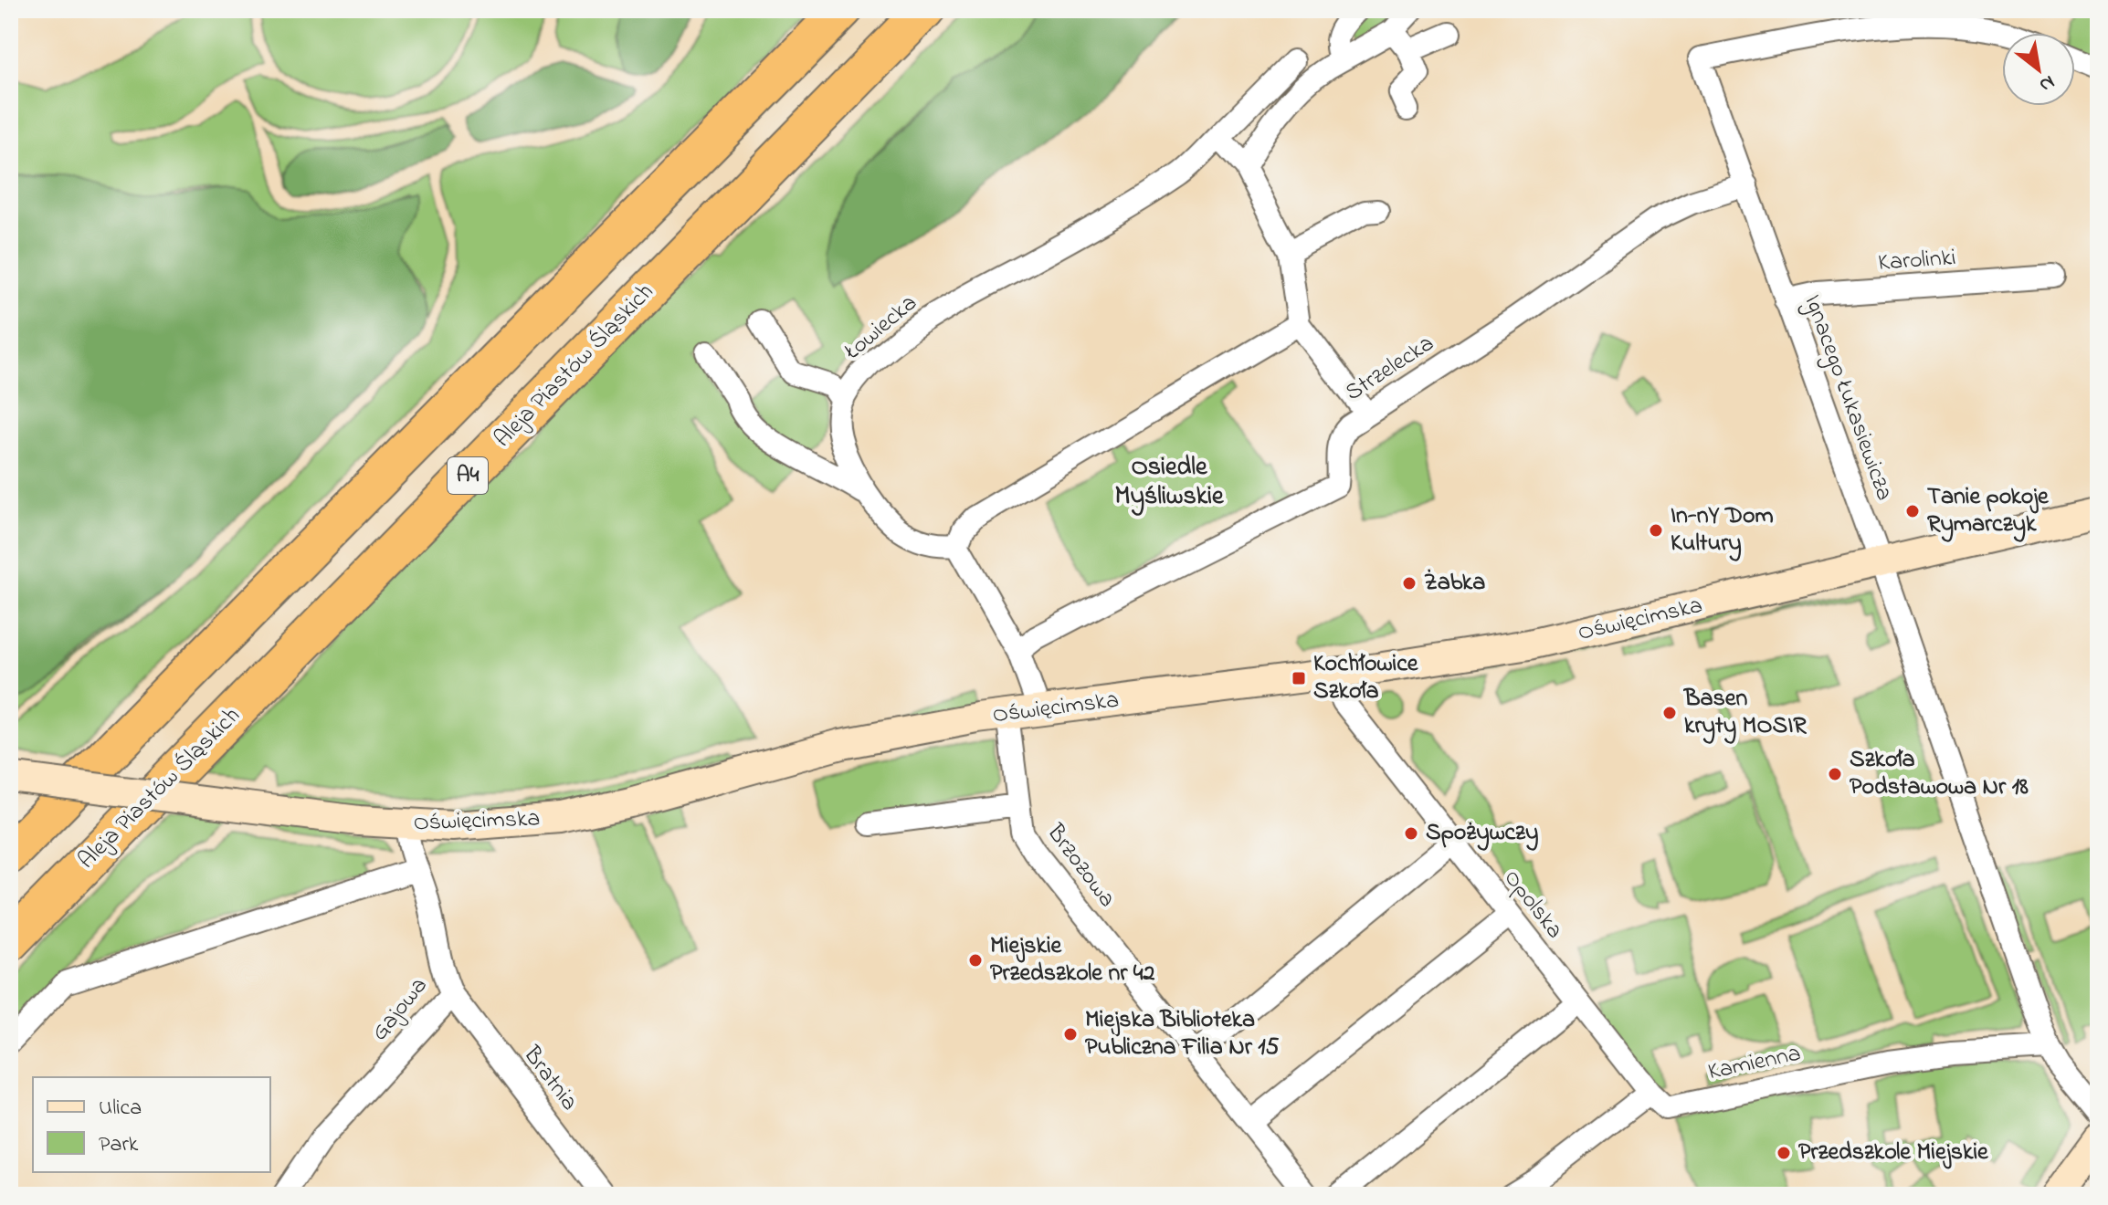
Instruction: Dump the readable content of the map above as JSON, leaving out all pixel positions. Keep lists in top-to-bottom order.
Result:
{
  "streets": {
    "highway": ["Aleja Piastów Śląskich", "A4"],
    "street": [
      "Karolinki",
      "Łowiecka",
      "Strzelecka",
      "Ignacego Łukasiewicza",
      "Oświęcimska",
      "Brzozowa",
      "Opolska",
      "Gajowa",
      "Kamienna",
      "Bratnia"
    ]
  },
  "crossings": [
    ["Karolinki", "Ignacego Łukasiewicza"],
    ["Strzelecka", "Ignacego Łukasiewicza"],
    ["Ignacego Łukasiewicza", "Oświęcimska"],
    ["Ignacego Łukasiewicza", "Kamienna"],
    ["Oświęcimska", "Brzozowa"],
    ["Oświęcimska", "Opolska"],
    ["Oświęcimska", "Gajowa"],
    ["Opolska", "Kamienna"],
    ["Gajowa", "Bratnia"]
  ],
  "districts": ["Osiedle Myśliwskie"],
  "places": {
    "other": [
      "Tanie pokoje Rymarczyk",
      "In-nY Dom Kultury",
      "Żabka",
      "Basen kryty MOSIR",
      "Szkoła Podstawowa Nr 18",
      "Spożywczy",
      "Miejskie Przedszkole nr 42",
      "Miejska Biblioteka Publiczna Filia Nr 15",
      "Przedszkole Miejskie"
    ],
    "transit": ["Kochłowice Szkoła"]
  },
  "legend": ["Ulica", "Park"],
  "north": "bottom right"
}
